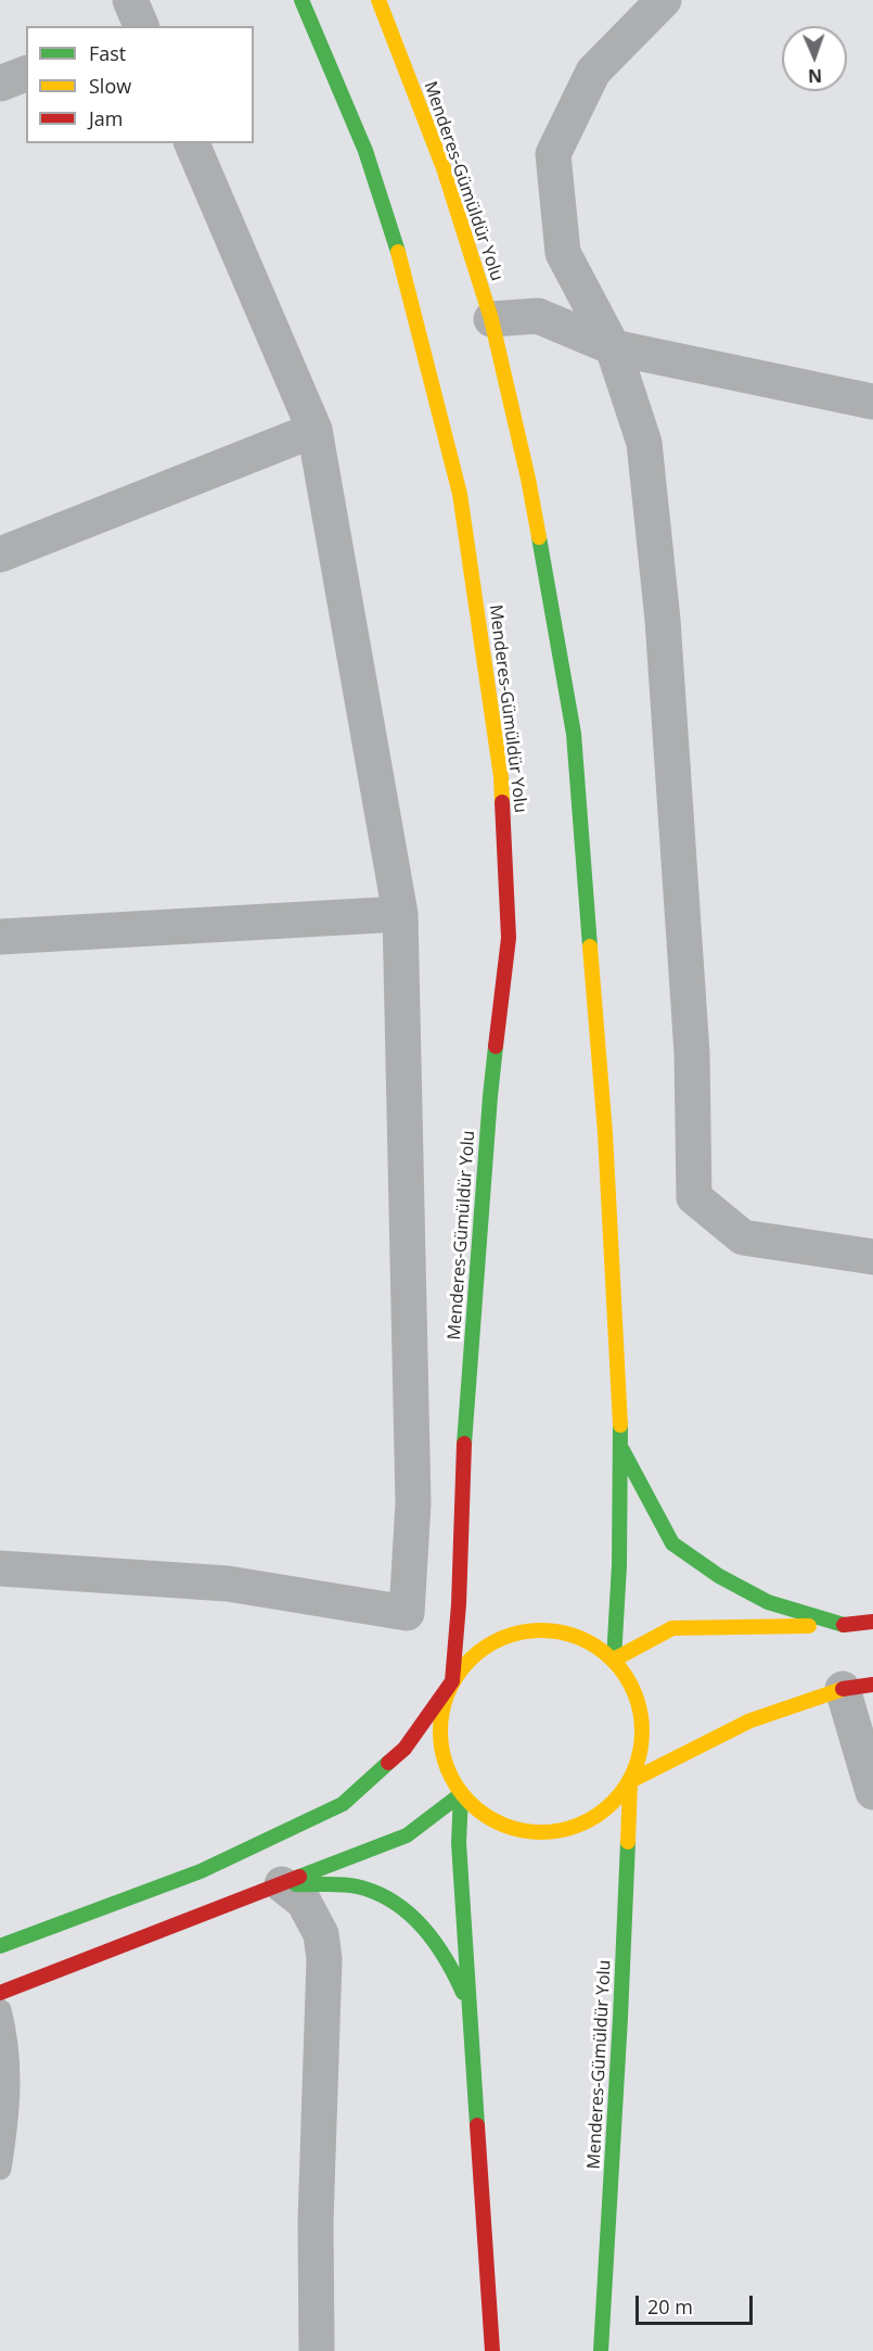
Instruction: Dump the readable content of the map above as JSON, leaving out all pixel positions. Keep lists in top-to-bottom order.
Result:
{
  "streets": {
    "main road": ["Menderes-Gümüldür Yolu"]
  },
  "legend": ["Fast", "Slow", "Jam"],
  "scale_bar": "20 m",
  "north": "bottom"
}
